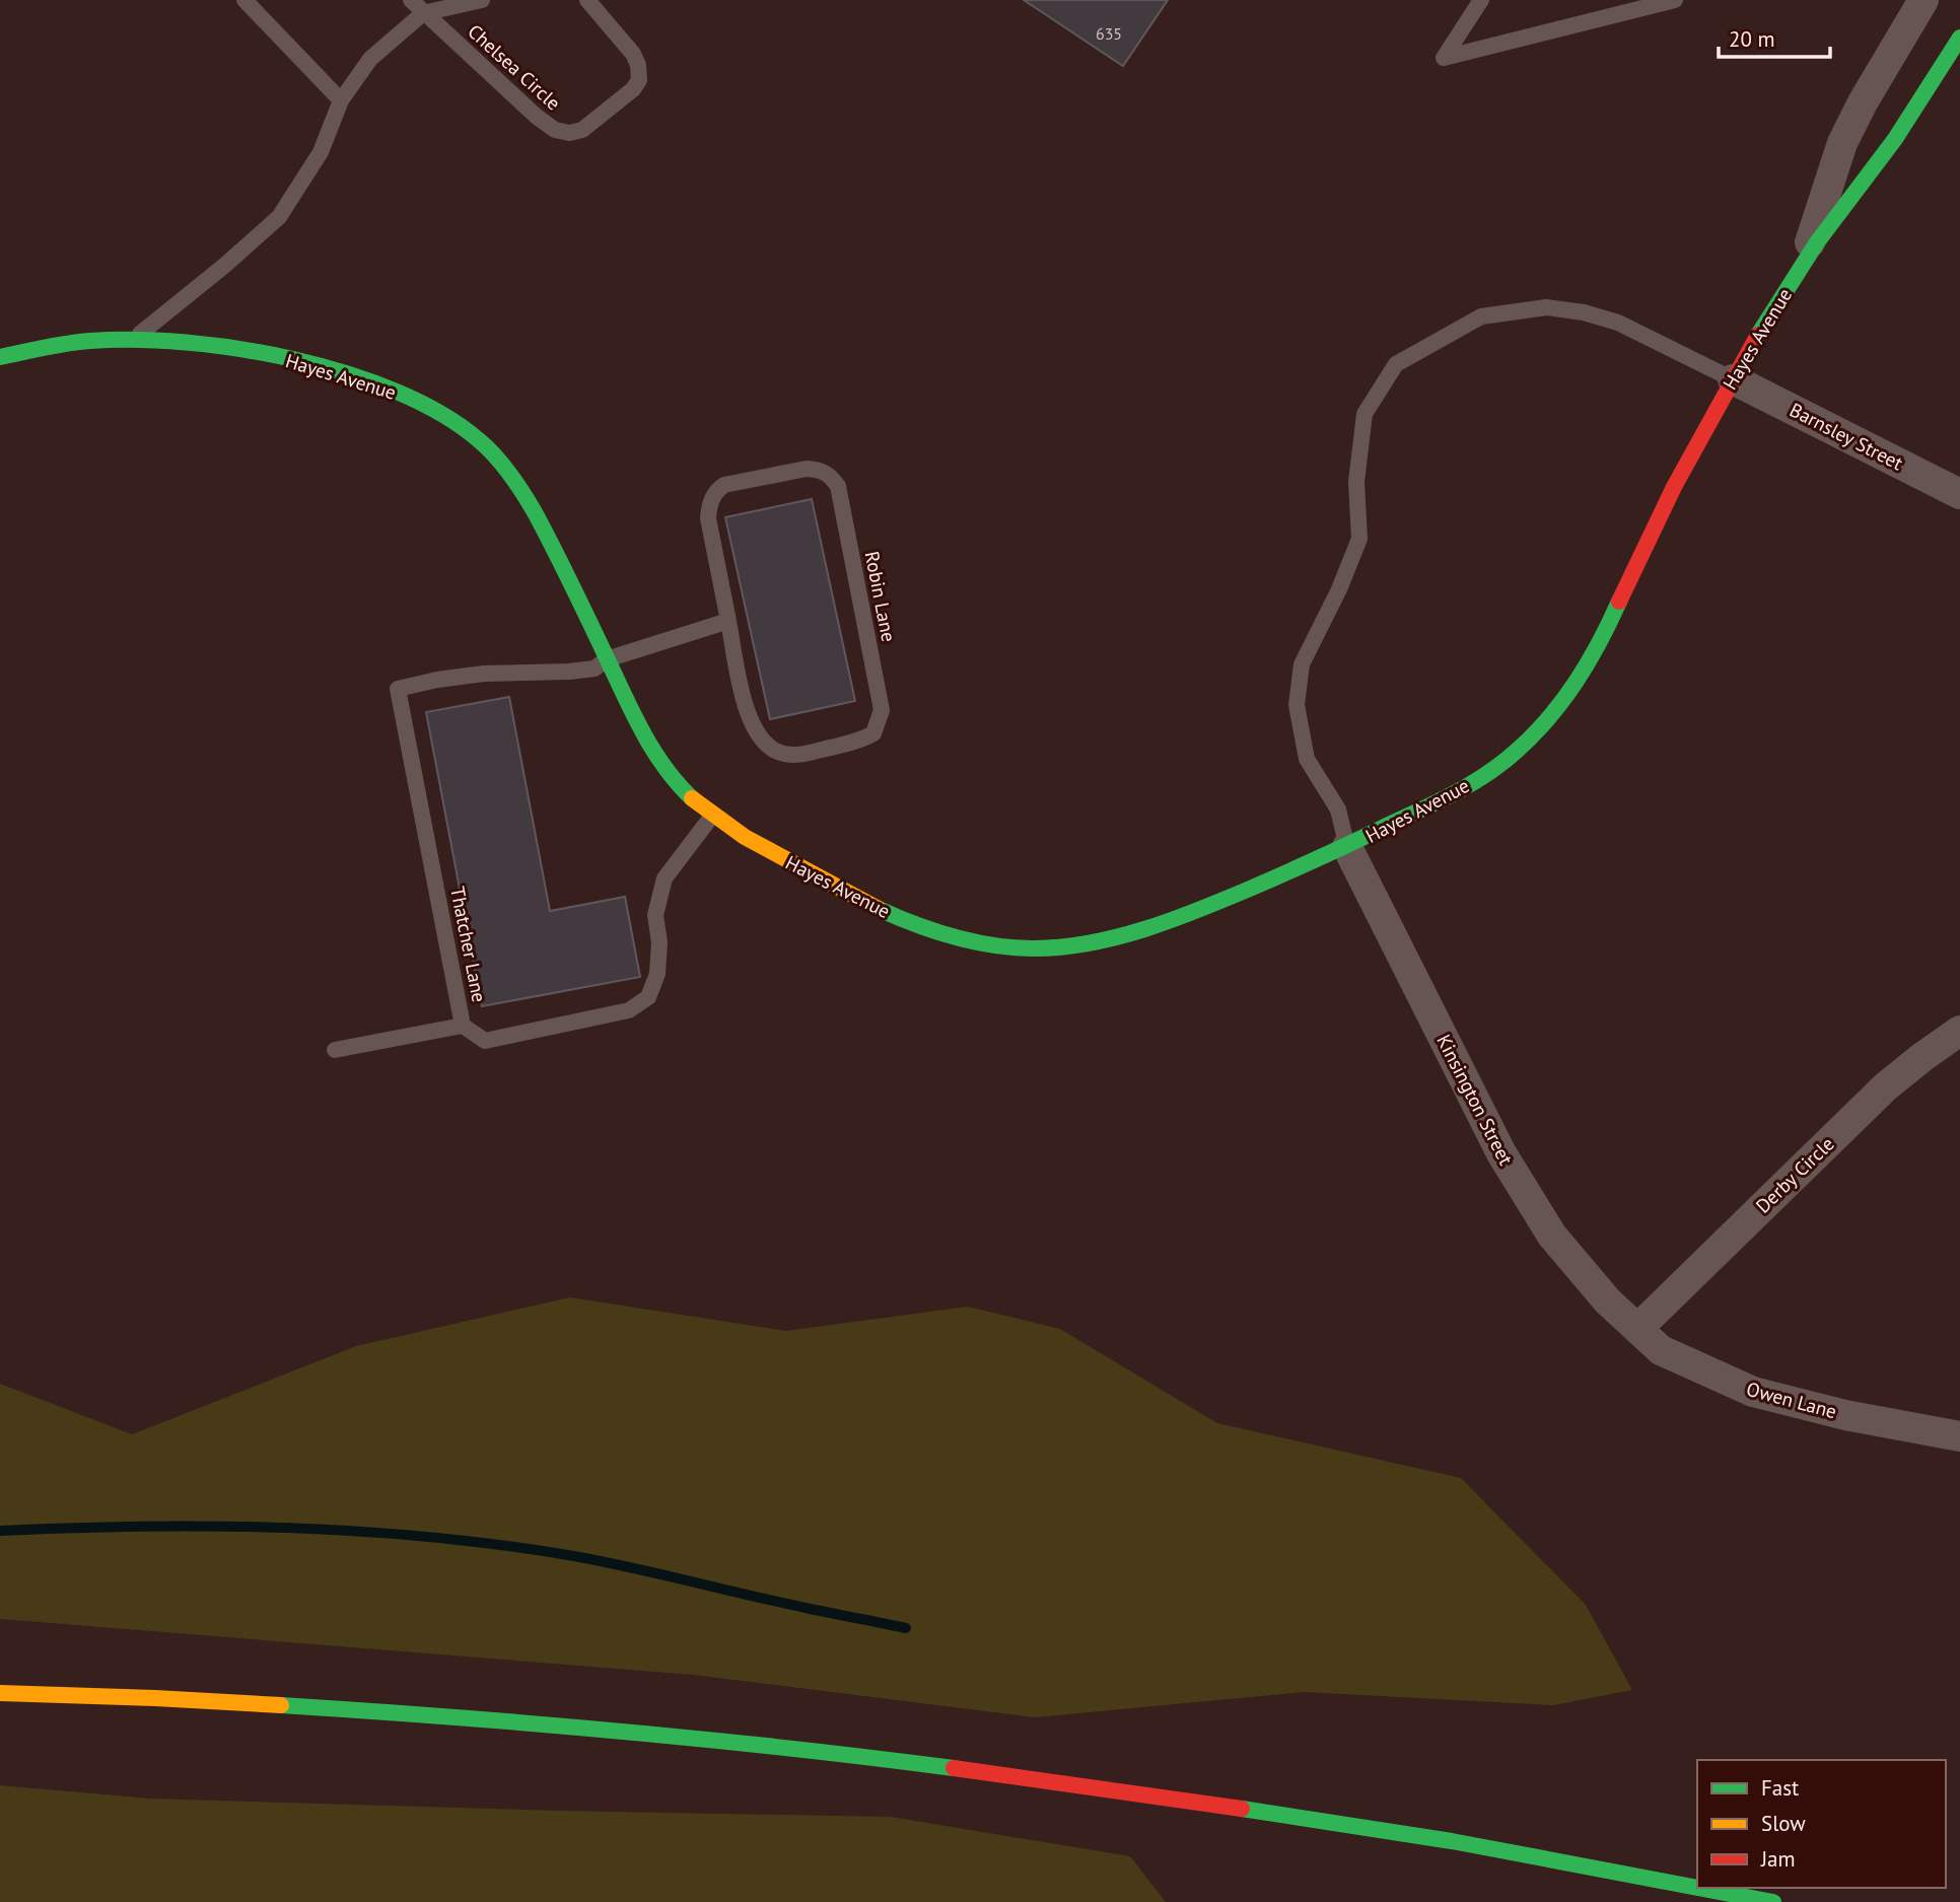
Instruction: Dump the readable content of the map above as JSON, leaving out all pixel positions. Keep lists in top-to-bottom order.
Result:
{
  "streets": {
    "main road": ["Hayes Avenue"],
    "street": [
      "Barnsley Street",
      "Kinsington Street",
      "Derby Circle",
      "Owen Lane"
    ],
    "lane": ["Chelsea Circle", "Robin Lane", "Thatcher Lane"]
  },
  "crossings": [
    ["Chelsea Circle", "Hayes Avenue"],
    ["Hayes Avenue", "Barnsley Street"],
    ["Hayes Avenue", "Thatcher Lane"],
    ["Hayes Avenue", "Kinsington Street"],
    ["Kinsington Street", "Derby Circle"],
    ["Kinsington Street", "Owen Lane"],
    ["Derby Circle", "Owen Lane"]
  ],
  "house_numbers": ["635"],
  "legend": ["Fast", "Slow", "Jam"],
  "scale_bar": "20 m"
}
